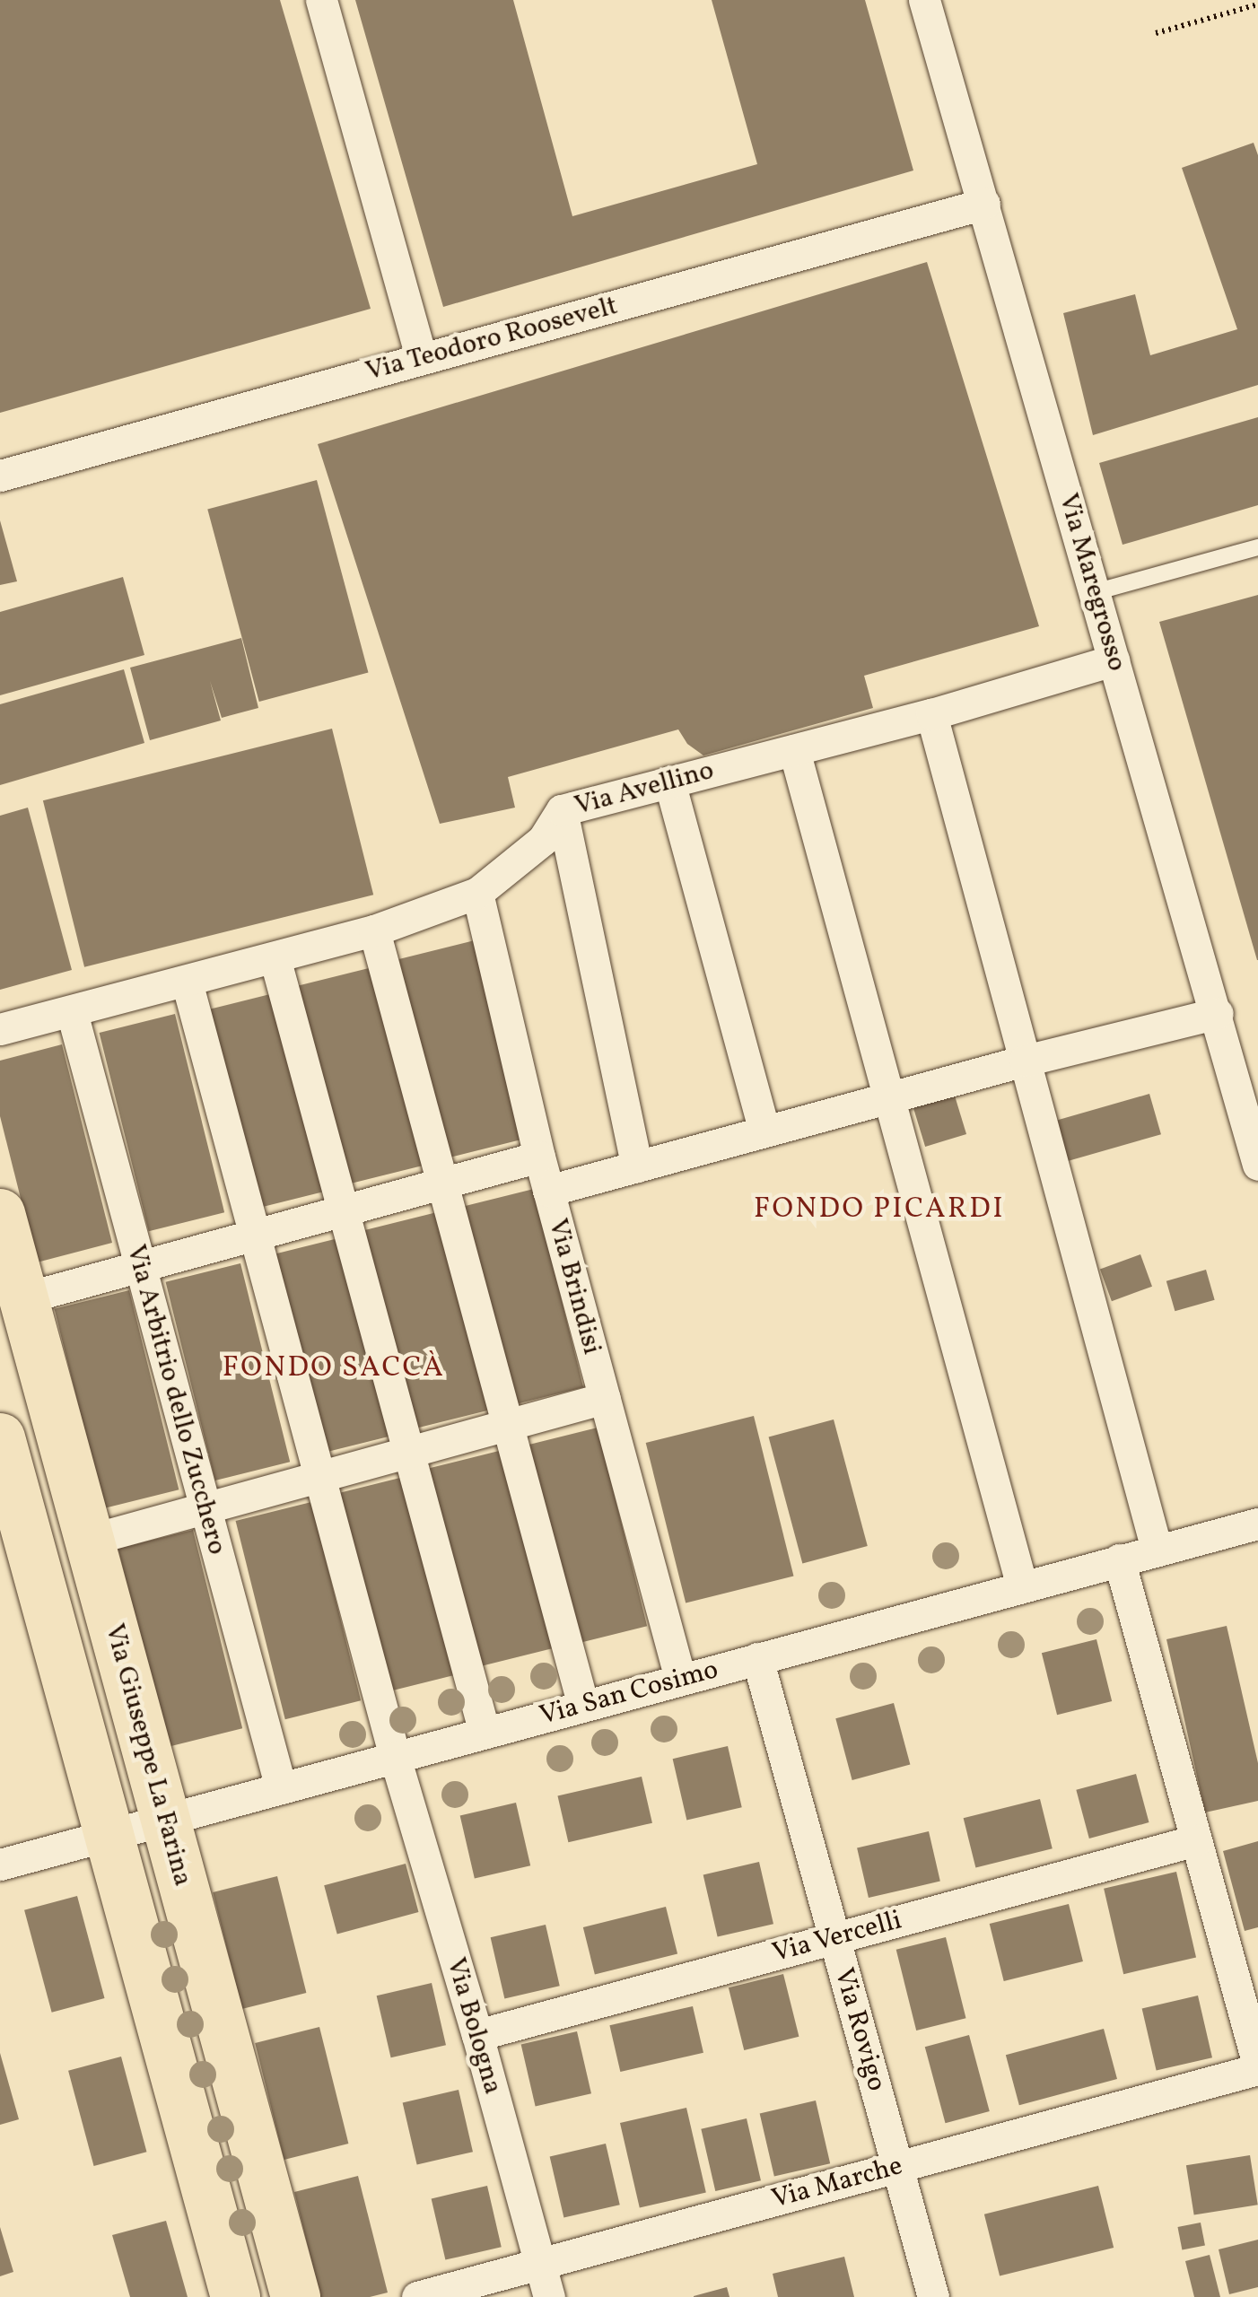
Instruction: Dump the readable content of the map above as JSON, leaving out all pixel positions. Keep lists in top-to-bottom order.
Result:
{
  "streets": {
    "main road": ["Via Giuseppe La Farina"],
    "street": [
      "Via Teodoro Roosevelt",
      "Via Maregrosso",
      "Via Avellino",
      "Via Brindisi",
      "Via Arbitrio dello Zucchero",
      "Via San Cosimo",
      "Via Vercelli",
      "Via Bologna",
      "Via Rovigo",
      "Via Marche"
    ]
  },
  "crossings": [
    ["Via Teodoro Roosevelt", "Via Maregrosso"],
    ["Via Maregrosso", "Via Avellino"],
    ["Via Avellino", "Via Brindisi"],
    ["Via Avellino", "Via Arbitrio dello Zucchero"],
    ["Via Avellino", "Via Bologna"],
    ["Via Brindisi", "Via San Cosimo"],
    ["Via Arbitrio dello Zucchero", "Via San Cosimo"],
    ["Via San Cosimo", "Via Giuseppe La Farina"],
    ["Via San Cosimo", "Via Bologna"],
    ["Via San Cosimo", "Via Rovigo"],
    ["Via Vercelli", "Via Bologna"],
    ["Via Vercelli", "Via Rovigo"],
    ["Via Bologna", "Via Marche"],
    ["Via Rovigo", "Via Marche"]
  ],
  "districts": ["FONDO PICARDI", "FONDO SACCÀ"]
}
